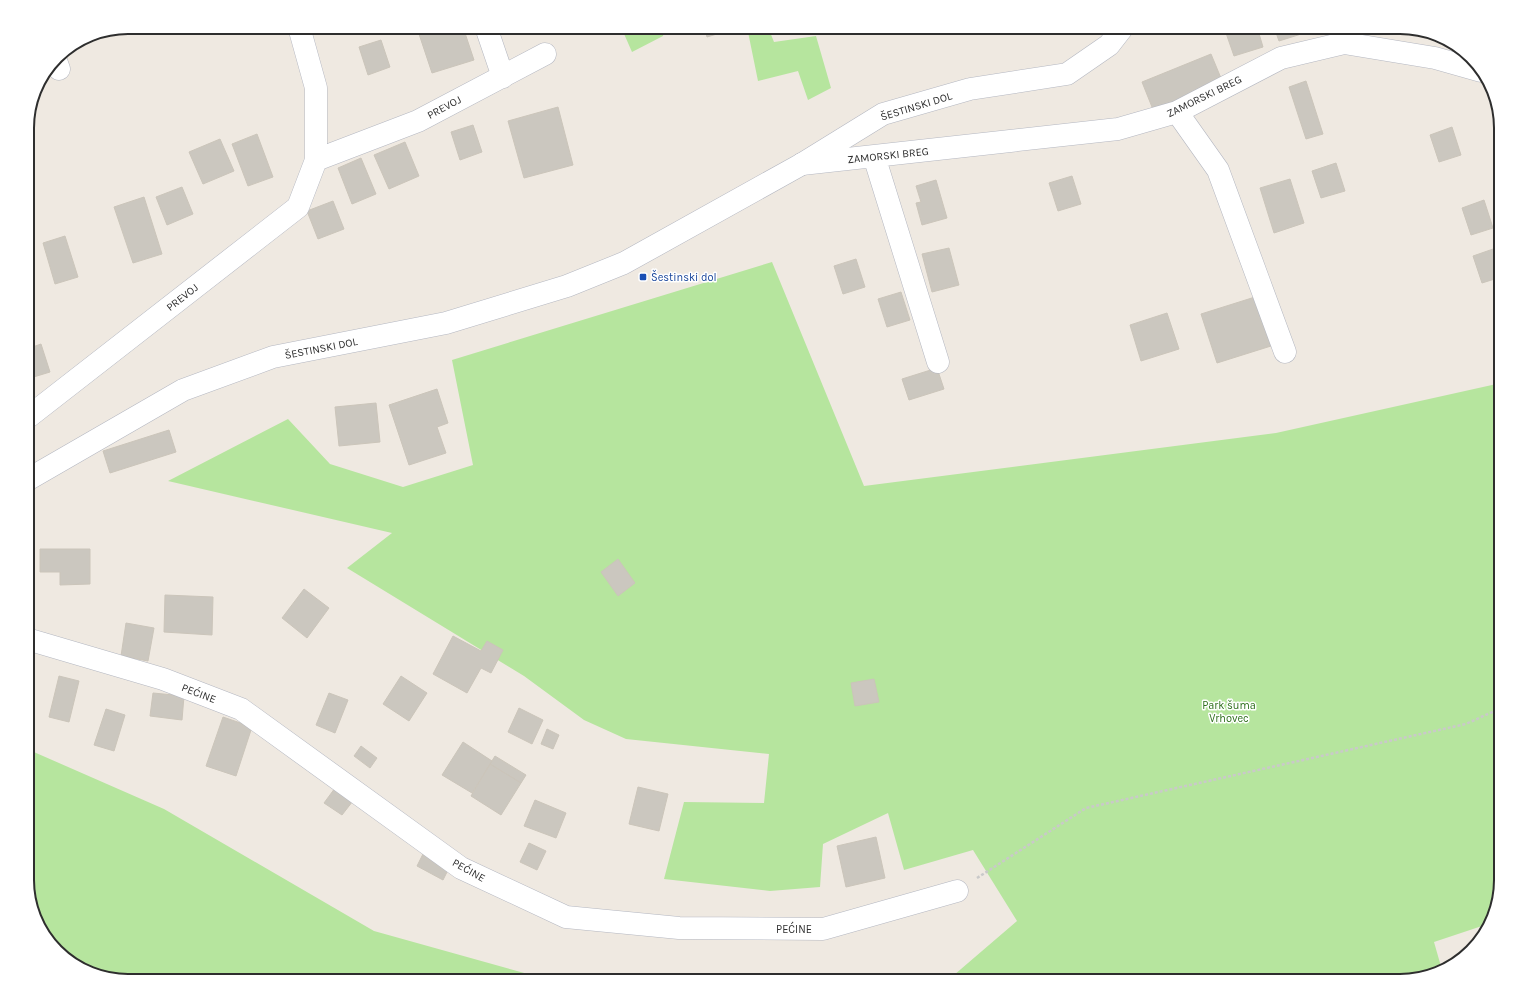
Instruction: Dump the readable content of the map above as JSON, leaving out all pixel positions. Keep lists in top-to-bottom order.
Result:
{
  "streets": {
    "street": [
      "ZAMORSKI BREG",
      "ŠESTINSKI DOL",
      "PREVOJ",
      "PEĆINE"
    ]
  },
  "crossings": [
    ["ZAMORSKI BREG", "ŠESTINSKI DOL"]
  ],
  "parks": ["Park šuma Vrhovec"],
  "places": {
    "transit": ["Šestinski dol"]
  }
}
